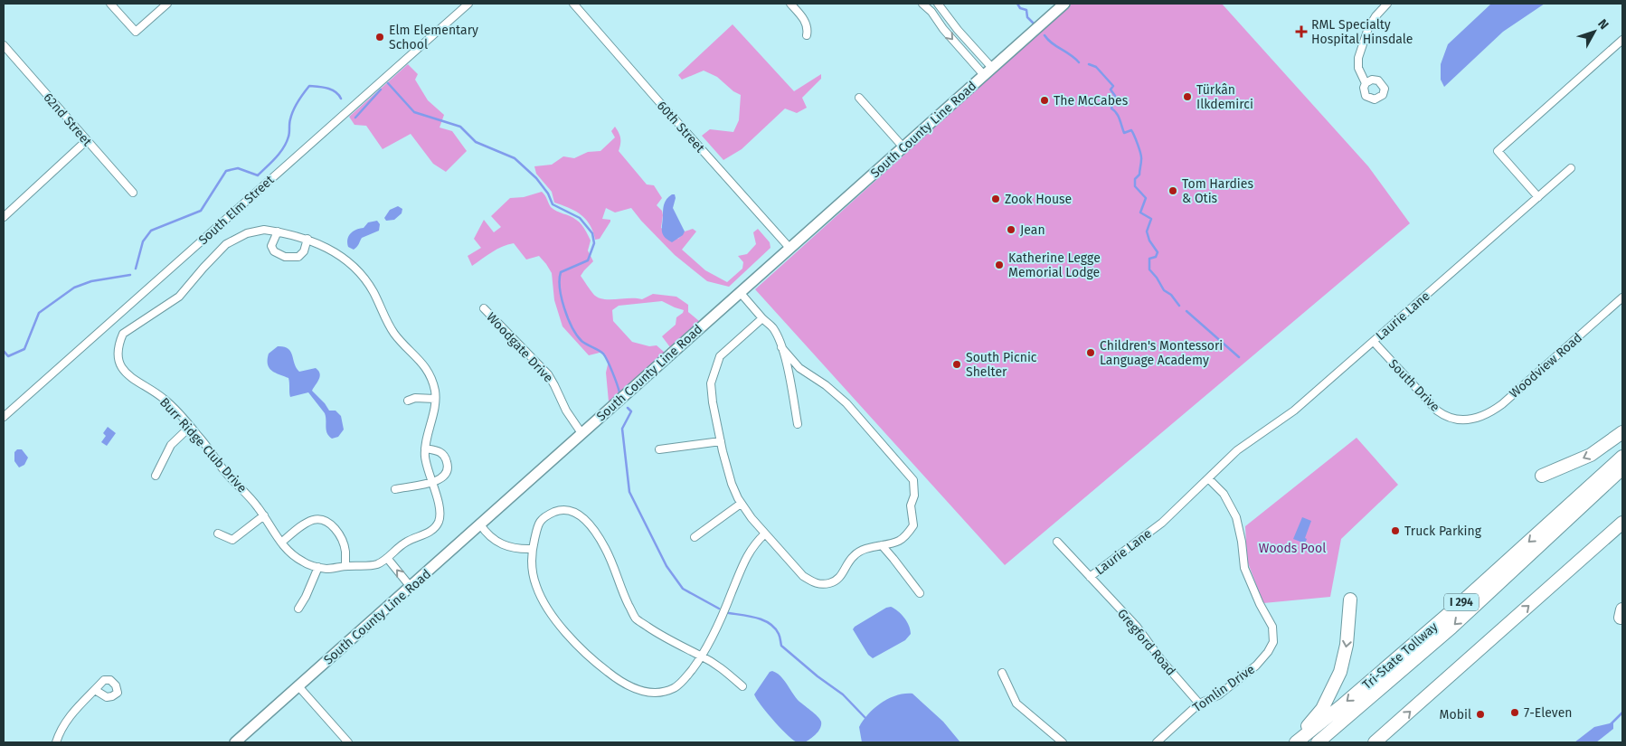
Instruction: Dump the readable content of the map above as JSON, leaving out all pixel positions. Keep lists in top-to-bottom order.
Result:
{
  "streets": {
    "highway": ["I 294", "Tri-State Tollway"],
    "main road": ["South County Line Road"],
    "street": [
      "62nd Street",
      "60th Street",
      "South Elm Street",
      "Laurie Lane",
      "Woodgate Drive",
      "Woodview Road",
      "South Drive",
      "Burr Ridge Club Drive",
      "Gregford Road",
      "Tomlin Drive"
    ]
  },
  "crossings": [
    ["60th Street", "South County Line Road"],
    ["South County Line Road", "Woodgate Drive"],
    ["Laurie Lane", "South Drive"],
    ["Laurie Lane", "Gregford Road"],
    ["Laurie Lane", "Tomlin Drive"],
    ["Woodview Road", "South Drive"],
    ["Gregford Road", "Tomlin Drive"]
  ],
  "parks": ["Woods Pool"],
  "places": {
    "health": ["RML Specialty Hospital Hinsdale"],
    "other": [
      "Elm Elementary School",
      "Türkân Ilkdemirci",
      "The McCabes",
      "Tom Hardies & Otis",
      "Zook House",
      "Jean",
      "Katherine Legge Memorial Lodge",
      "Children's Montessori Language Academy",
      "South Picnic Shelter",
      "Truck Parking",
      "7-Eleven",
      "Mobil"
    ]
  },
  "north": "top right"
}
